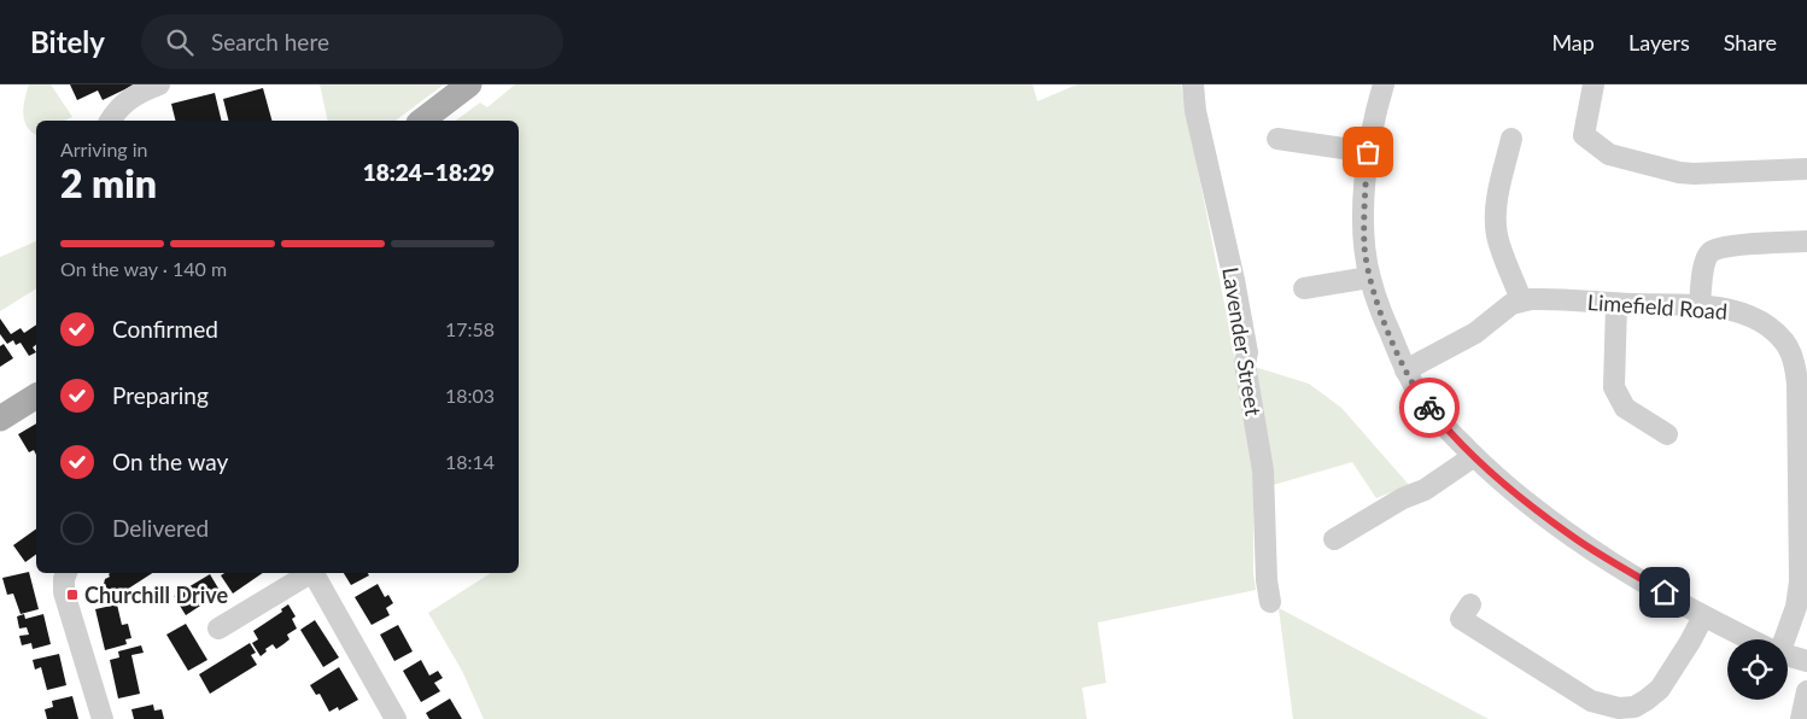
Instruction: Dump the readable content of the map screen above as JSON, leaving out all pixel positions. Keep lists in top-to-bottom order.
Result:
{
  "streets": {
    "street": ["Limefield Road", "Lavender Street"]
  },
  "places": {
    "transit": ["Churchill Drive"]
  },
  "page": {
    "header": "Bitely",
    "search": "Search here",
    "nav": ["Map", "Layers", "Share"],
    "heading": ["2 min", "Arriving in", "18:24–18:29"],
    "bar": "On the way · 140 m",
    "list": [
      ["Confirmed", "17:58"],
      ["Preparing", "18:03"],
      ["On the way", "18:14"],
      "Delivered"
    ]
  }
}
